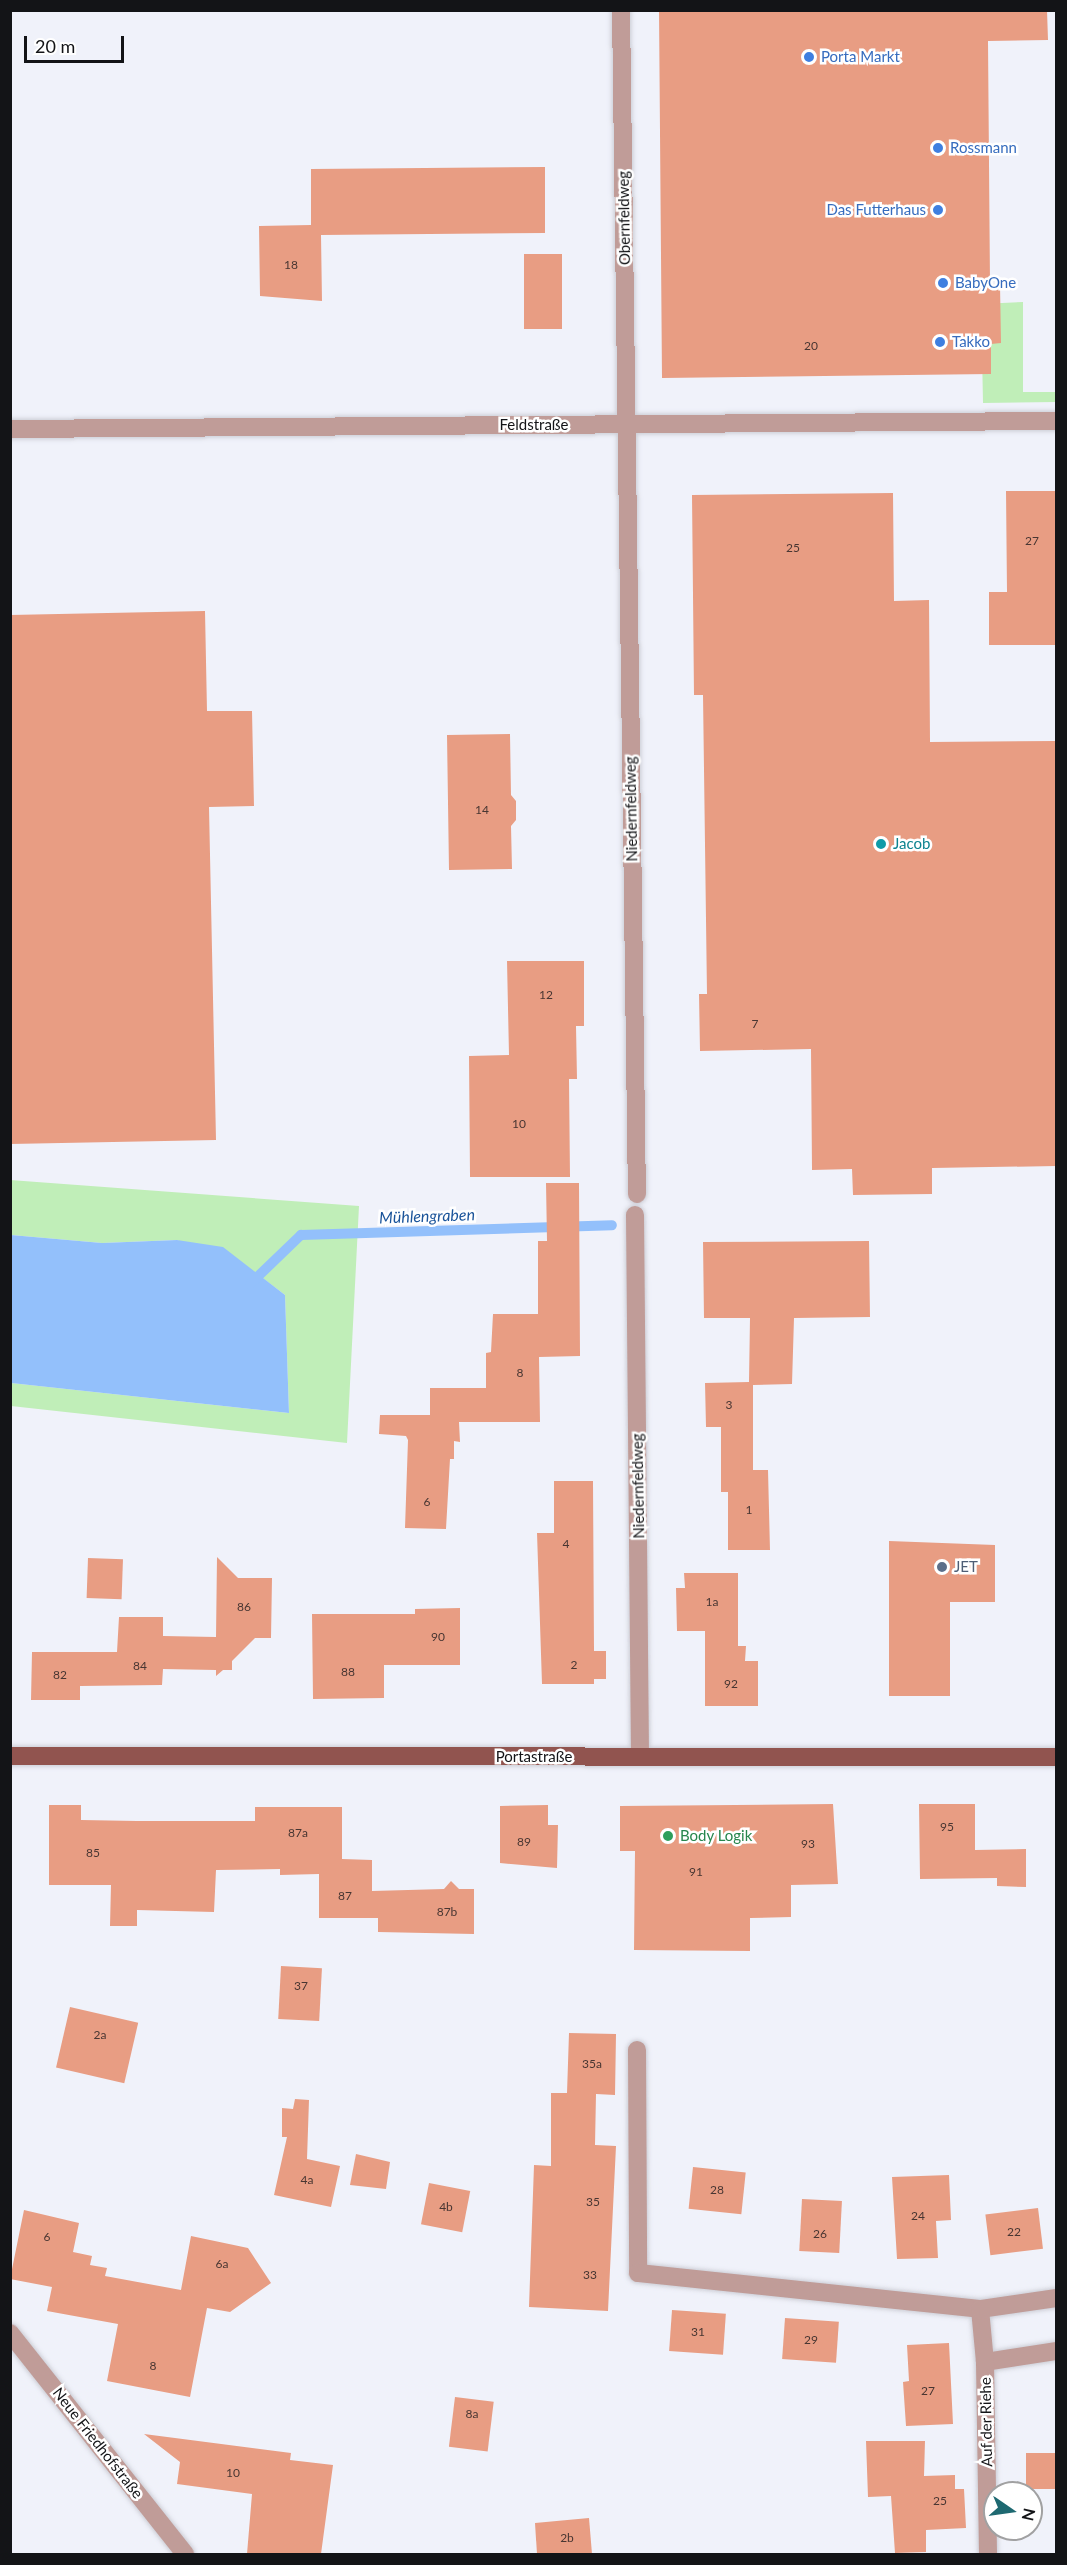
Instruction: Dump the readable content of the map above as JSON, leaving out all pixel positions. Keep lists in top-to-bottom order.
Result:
{
  "streets": {
    "main road": ["Portastraße"],
    "street": [
      "Obernfeldweg",
      "Feldstraße",
      "Niedernfeldweg",
      "Auf der Riehe",
      "Neue Friedhofstraße"
    ]
  },
  "crossings": [
    ["Obernfeldweg", "Feldstraße"],
    ["Obernfeldweg", "Niedernfeldweg"],
    ["Feldstraße", "Niedernfeldweg"],
    ["Niedernfeldweg", "Portastraße"]
  ],
  "water": ["Mühlengraben"],
  "places": [
    "Porta Markt",
    "Rossmann",
    "Das Futterhaus",
    "BabyOne",
    "Takko",
    "Jacob",
    "JET",
    "Body Logik"
  ],
  "house_numbers": [
    "18",
    "20",
    "27",
    "25",
    "14",
    "12",
    "7",
    "10",
    "8",
    "3",
    "6",
    "1",
    "4",
    "1a",
    "86",
    "90",
    "2",
    "84",
    "88",
    "82",
    "92",
    "95",
    "87a",
    "89",
    "93",
    "85",
    "91",
    "87",
    "87b",
    "37",
    "2a",
    "35a",
    "4a",
    "28",
    "35",
    "4b",
    "24",
    "22",
    "26",
    "6",
    "6a",
    "33",
    "31",
    "29",
    "8",
    "27",
    "8a",
    "10",
    "25",
    "2b"
  ],
  "scale_bar": "20 m",
  "north": "right"
}
